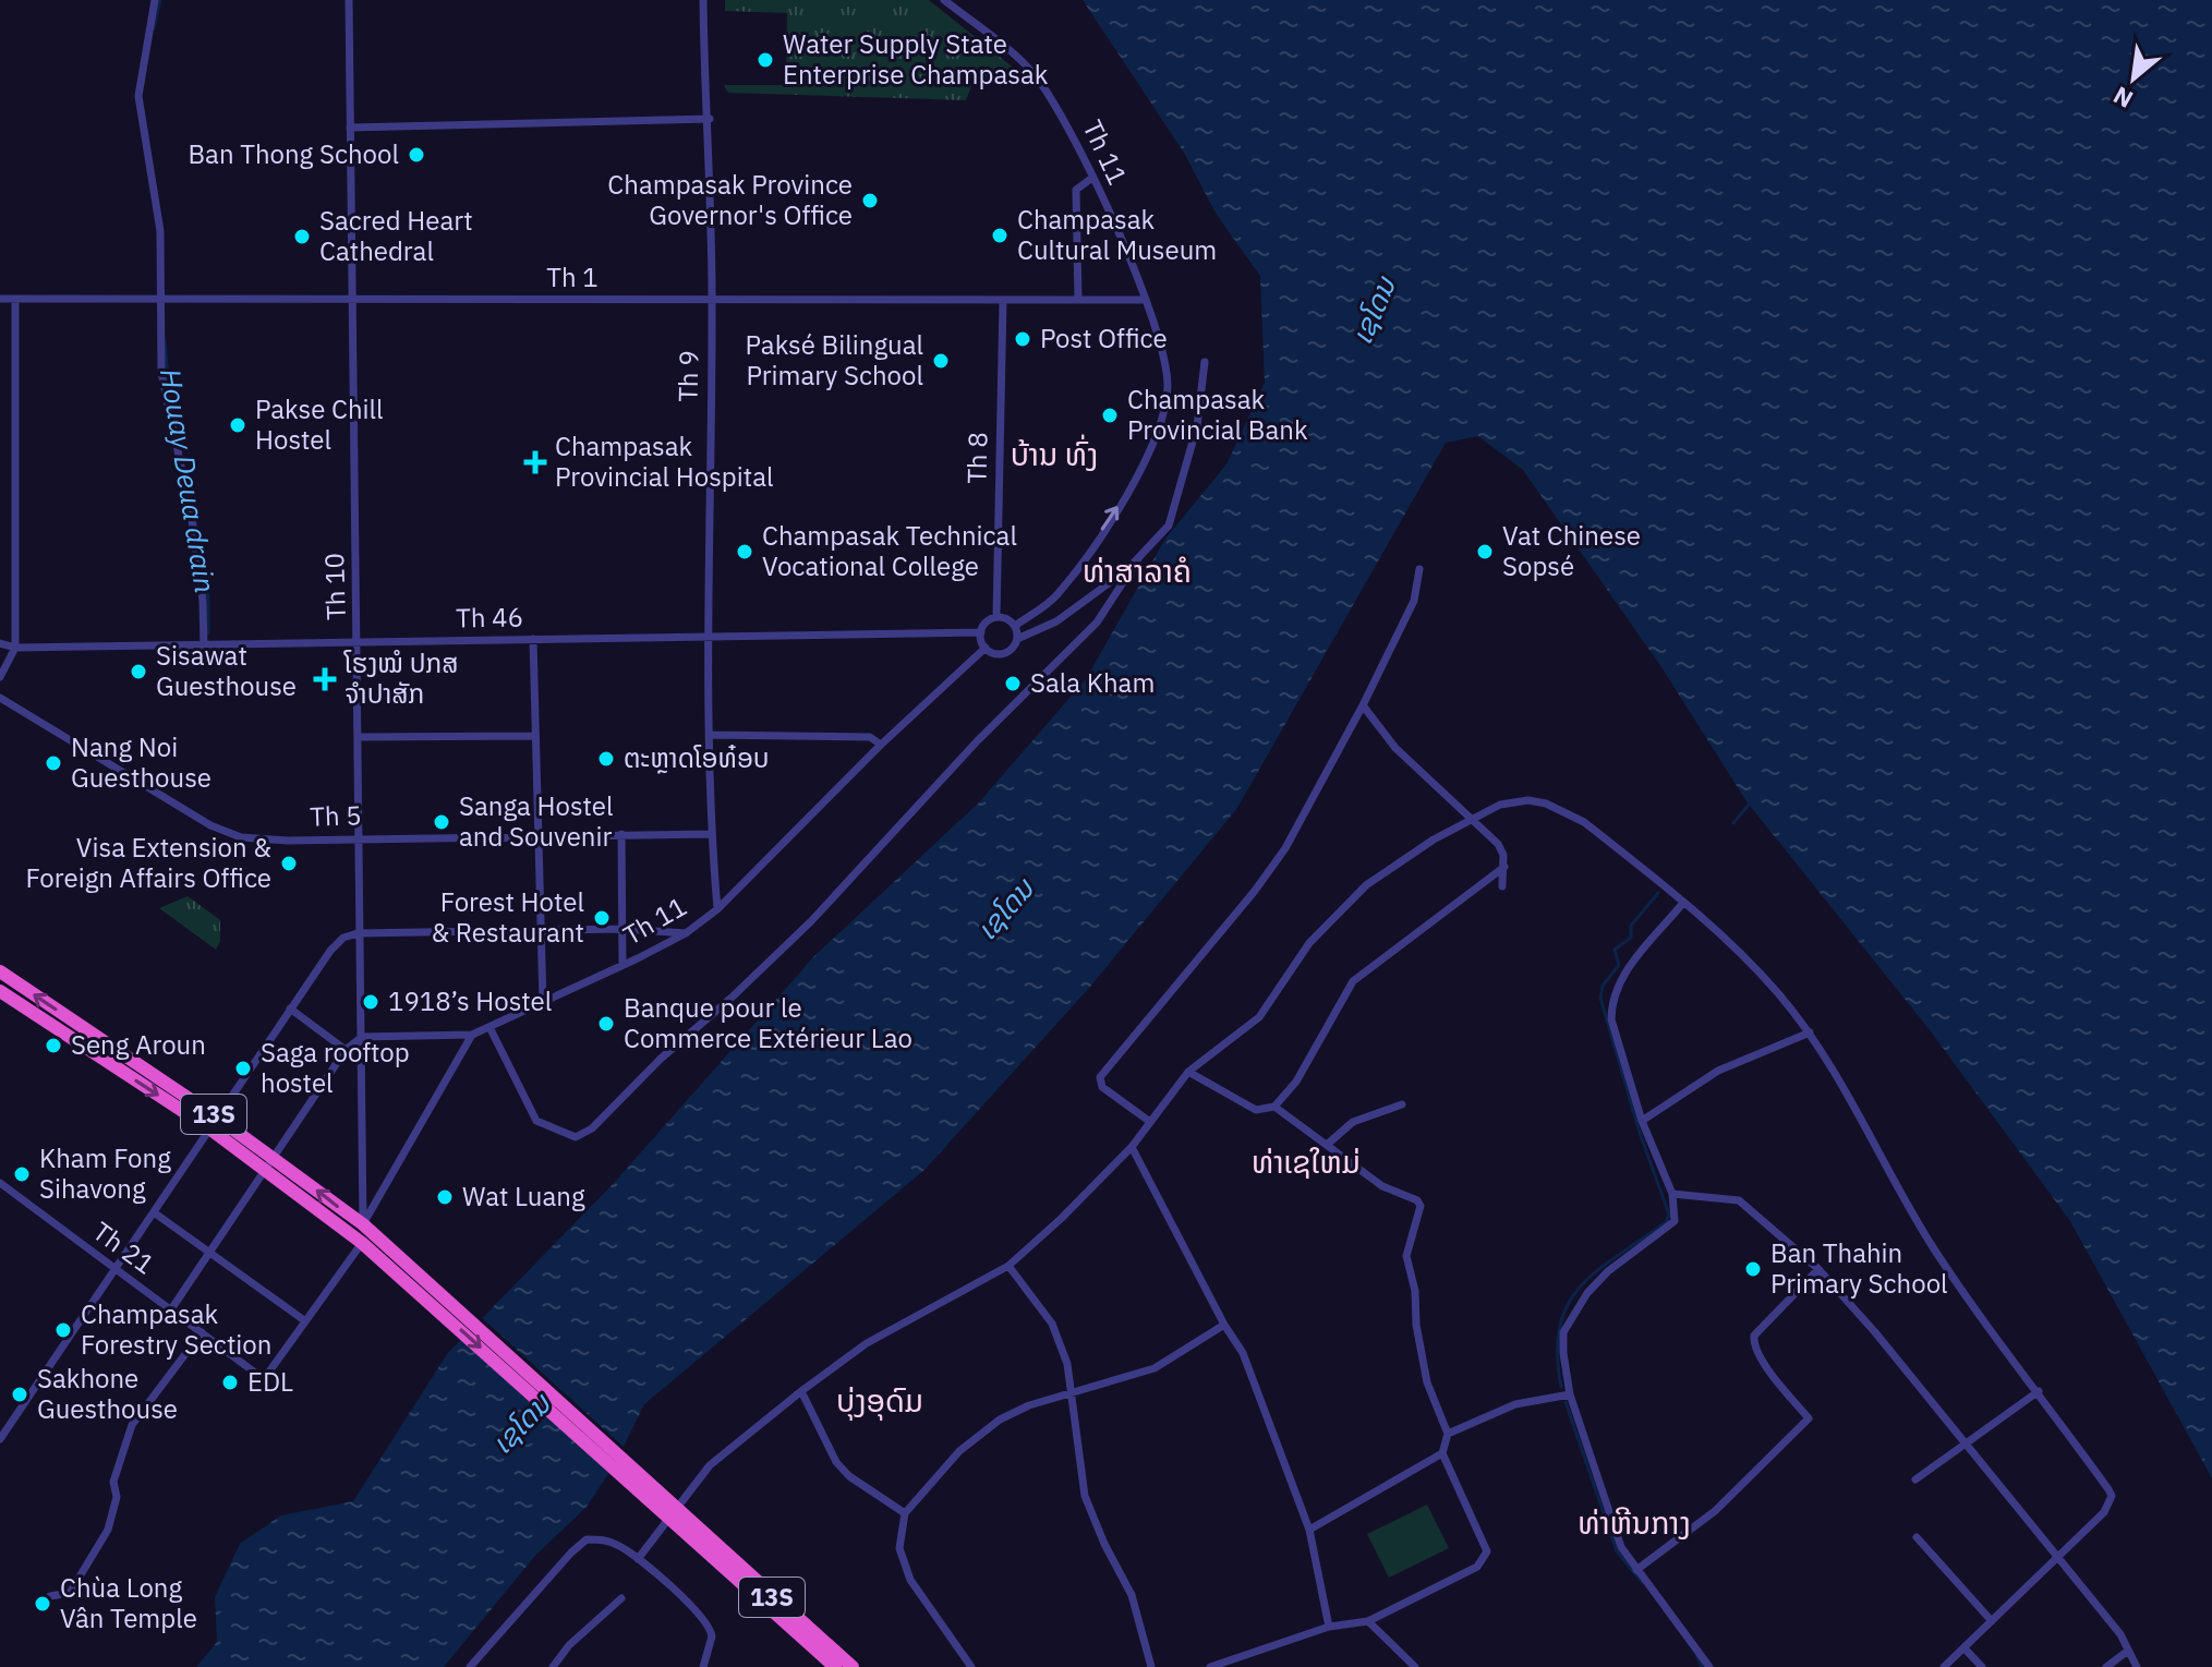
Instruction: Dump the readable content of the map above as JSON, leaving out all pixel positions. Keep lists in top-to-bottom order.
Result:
{
  "streets": {
    "highway": ["13S"],
    "street": [
      "Th 11",
      "Th 1",
      "Th 9",
      "Th 8",
      "Th 10",
      "Th 46",
      "Th 5",
      "Th 21"
    ]
  },
  "crossings": [
    ["Th 11", "Th 1"],
    ["Th 11", "Th 9"],
    ["Th 11", "Th 8"],
    ["Th 11", "Th 10"],
    ["Th 11", "Th 46"],
    ["Th 1", "Th 9"],
    ["Th 1", "Th 8"],
    ["Th 1", "Th 10"],
    ["Th 9", "Th 46"],
    ["Th 9", "Th 5"],
    ["Th 8", "Th 46"],
    ["Th 10", "Th 46"],
    ["Th 10", "Th 5"],
    ["Th 10", "13S"]
  ],
  "districts": [
    "ບ້ານ ທົ່ງ",
    "ທ່າສາລາຄໍ",
    "ທ່າເຊໃຫມ່",
    "ບຸ່ງອຸດົມ",
    "ທ່າຫີນກາງ"
  ],
  "water": ["ເຊໂດນ", "Houay Deua drain"],
  "places": {
    "other": [
      "Water Supply State Enterprise Champasak",
      "Ban Thong School",
      "Champasak Province Governor's Office",
      "Champasak Cultural Museum",
      "Sacred Heart Cathedral",
      "Post Office",
      "Paksé Bilingual Primary School",
      "Champasak Provincial Bank",
      "Pakse Chill Hostel",
      "Champasak Technical Vocational College",
      "Vat Chinese Sopsé",
      "Sisawat Guesthouse",
      "Sala Kham",
      "ຕະຫຼາດໂອທ໋ອບ",
      "Nang Noi Guesthouse",
      "Sanga Hostel and Souvenir",
      "Visa Extension & Foreign Affairs Office",
      "Forest Hotel & Restaurant",
      "1918’s Hostel",
      "Banque pour le Commerce Extérieur Lao",
      "Seng Aroun",
      "Saga rooftop hostel",
      "Kham Fong Sihavong",
      "Wat Luang",
      "Ban Thahin Primary School",
      "Champasak Forestry Section",
      "EDL",
      "Sakhone Guesthouse",
      "Chùa Long Vân Temple"
    ],
    "health": ["Champasak Provincial Hospital", "ໂຮງໝໍ ປກສ ຈຳປາສັກ"]
  },
  "north": "bottom left"
}
